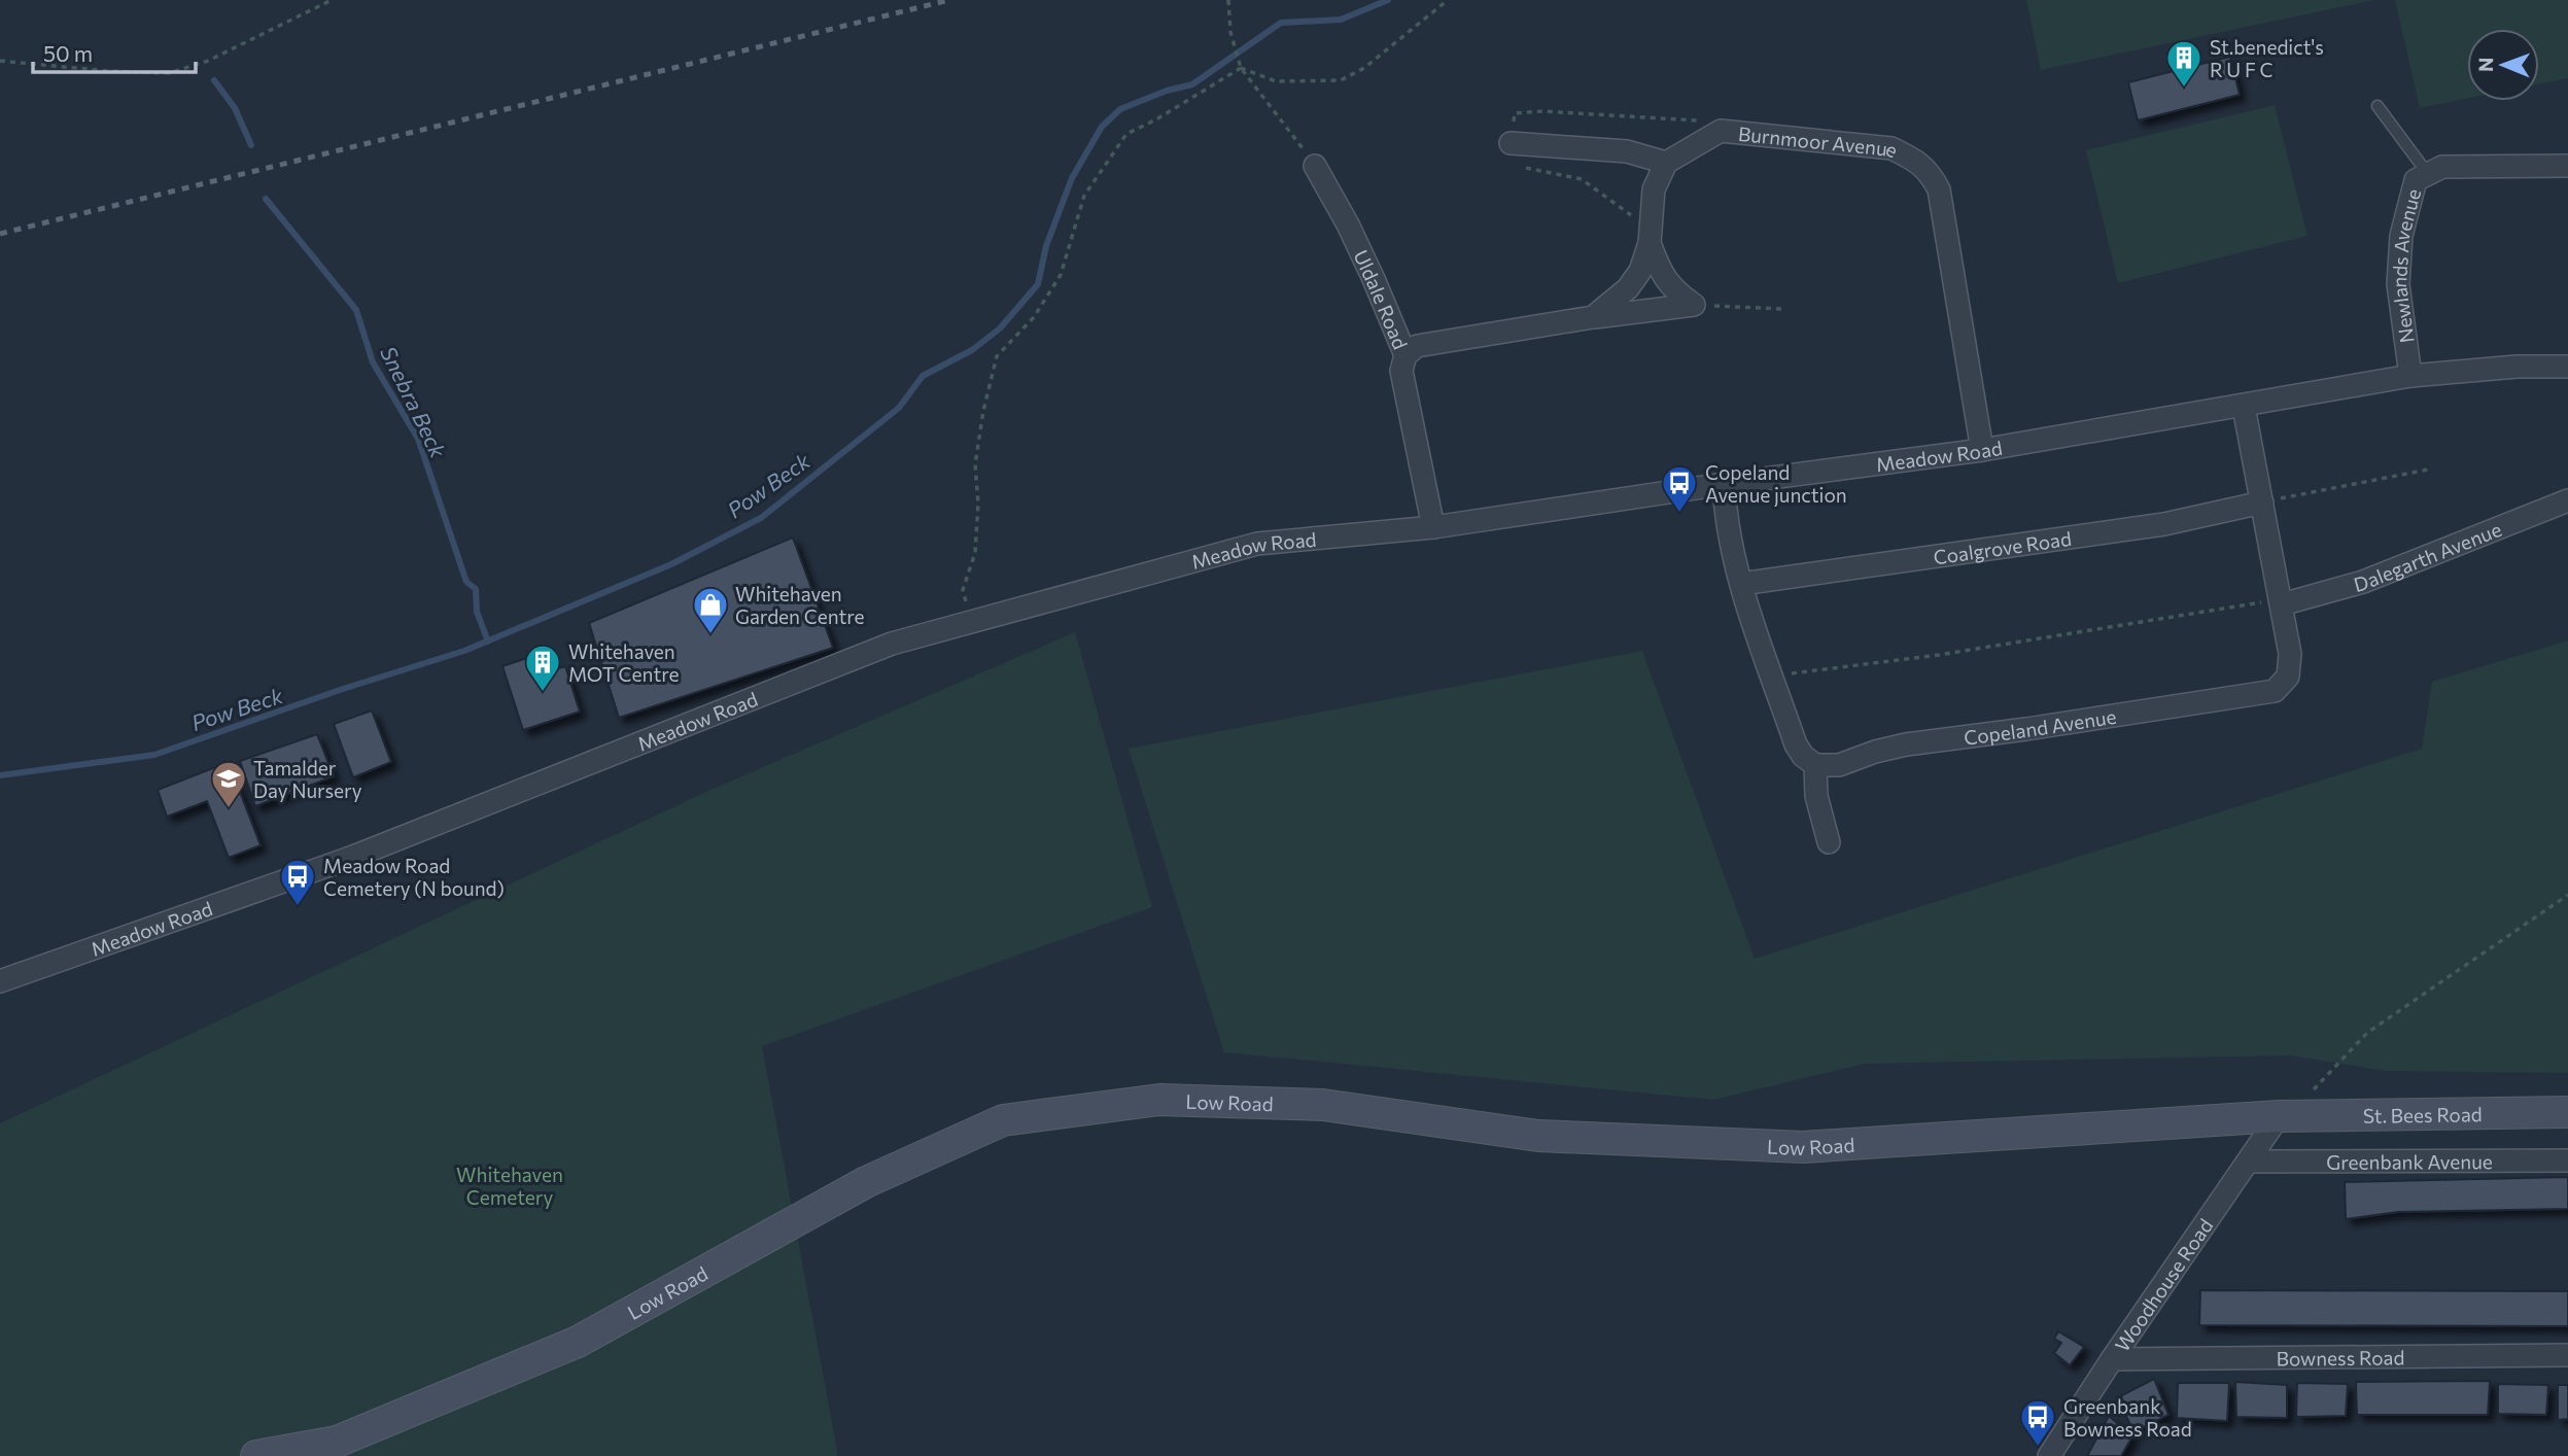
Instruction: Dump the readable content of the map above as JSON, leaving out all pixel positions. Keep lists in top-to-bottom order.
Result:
{
  "streets": {
    "main road": ["Low Road", "St. Bees Road"],
    "street": [
      "Burnmoor Avenue",
      "Newlands Avenue",
      "Uldale Road",
      "Meadow Road",
      "Coalgrove Road",
      "Dalegarth Avenue",
      "Copeland Avenue",
      "Greenbank Avenue",
      "Woodhouse Road",
      "Bowness Road"
    ]
  },
  "crossings": [
    ["Burnmoor Avenue", "Meadow Road"],
    ["Newlands Avenue", "Meadow Road"],
    ["Uldale Road", "Meadow Road"],
    ["Meadow Road", "Copeland Avenue"],
    ["Coalgrove Road", "Copeland Avenue"],
    ["Dalegarth Avenue", "Copeland Avenue"],
    ["Low Road", "St. Bees Road"],
    ["Low Road", "Woodhouse Road"],
    ["St. Bees Road", "Woodhouse Road"],
    ["Greenbank Avenue", "Woodhouse Road"],
    ["Woodhouse Road", "Bowness Road"]
  ],
  "water": ["Snebra Beck", "Pow Beck"],
  "parks": ["Whitehaven Cemetery"],
  "places": {
    "building": ["St.benedict's R U F C", "Whitehaven MOT Centre"],
    "bus stop": ["Copeland Avenue junction", "Meadow Road Cemetery (N bound)", "Greenbank Bowness Road"],
    "shop": ["Whitehaven Garden Centre"],
    "school or university": ["Tamalder Day Nursery"]
  },
  "scale_bar": "50 m",
  "north": "left"
}
